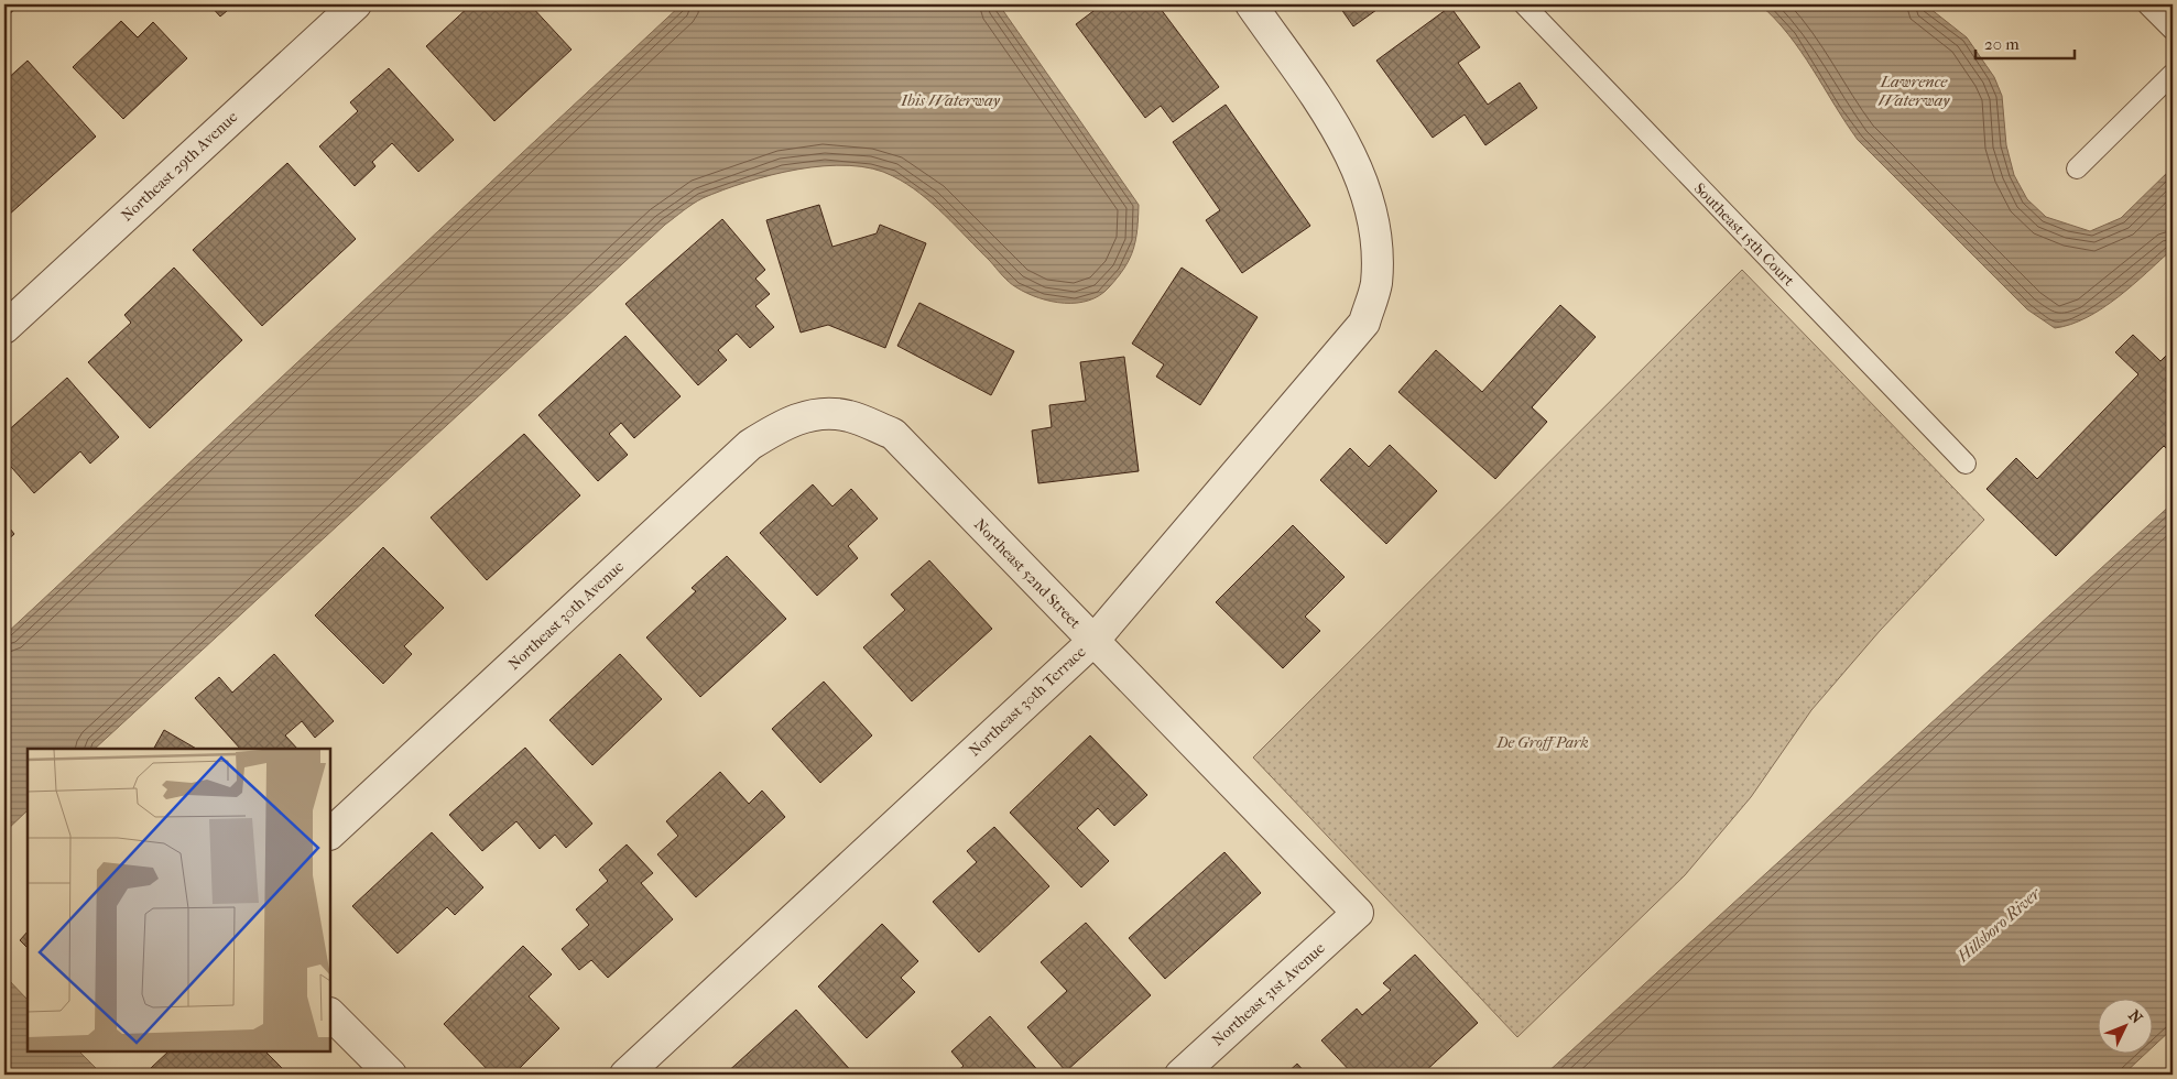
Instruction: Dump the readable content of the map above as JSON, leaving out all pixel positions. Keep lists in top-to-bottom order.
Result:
{
  "streets": {
    "street": [
      "Northeast 29th Avenue",
      "Northeast 52nd Street",
      "Northeast 30th Avenue",
      "Northeast 30th Terrace",
      "Northeast 31st Avenue"
    ],
    "lane": ["Southeast 15th Court"]
  },
  "crossings": [
    ["Northeast 52nd Street", "Northeast 30th Avenue"],
    ["Northeast 52nd Street", "Northeast 30th Terrace"],
    ["Northeast 52nd Street", "Northeast 31st Avenue"]
  ],
  "water": ["Lawrence Waterway", "Ibis Waterway", "Hillsboro River"],
  "parks": ["De Groff Park"],
  "scale_bar": "20 m",
  "north": "top right"
}
